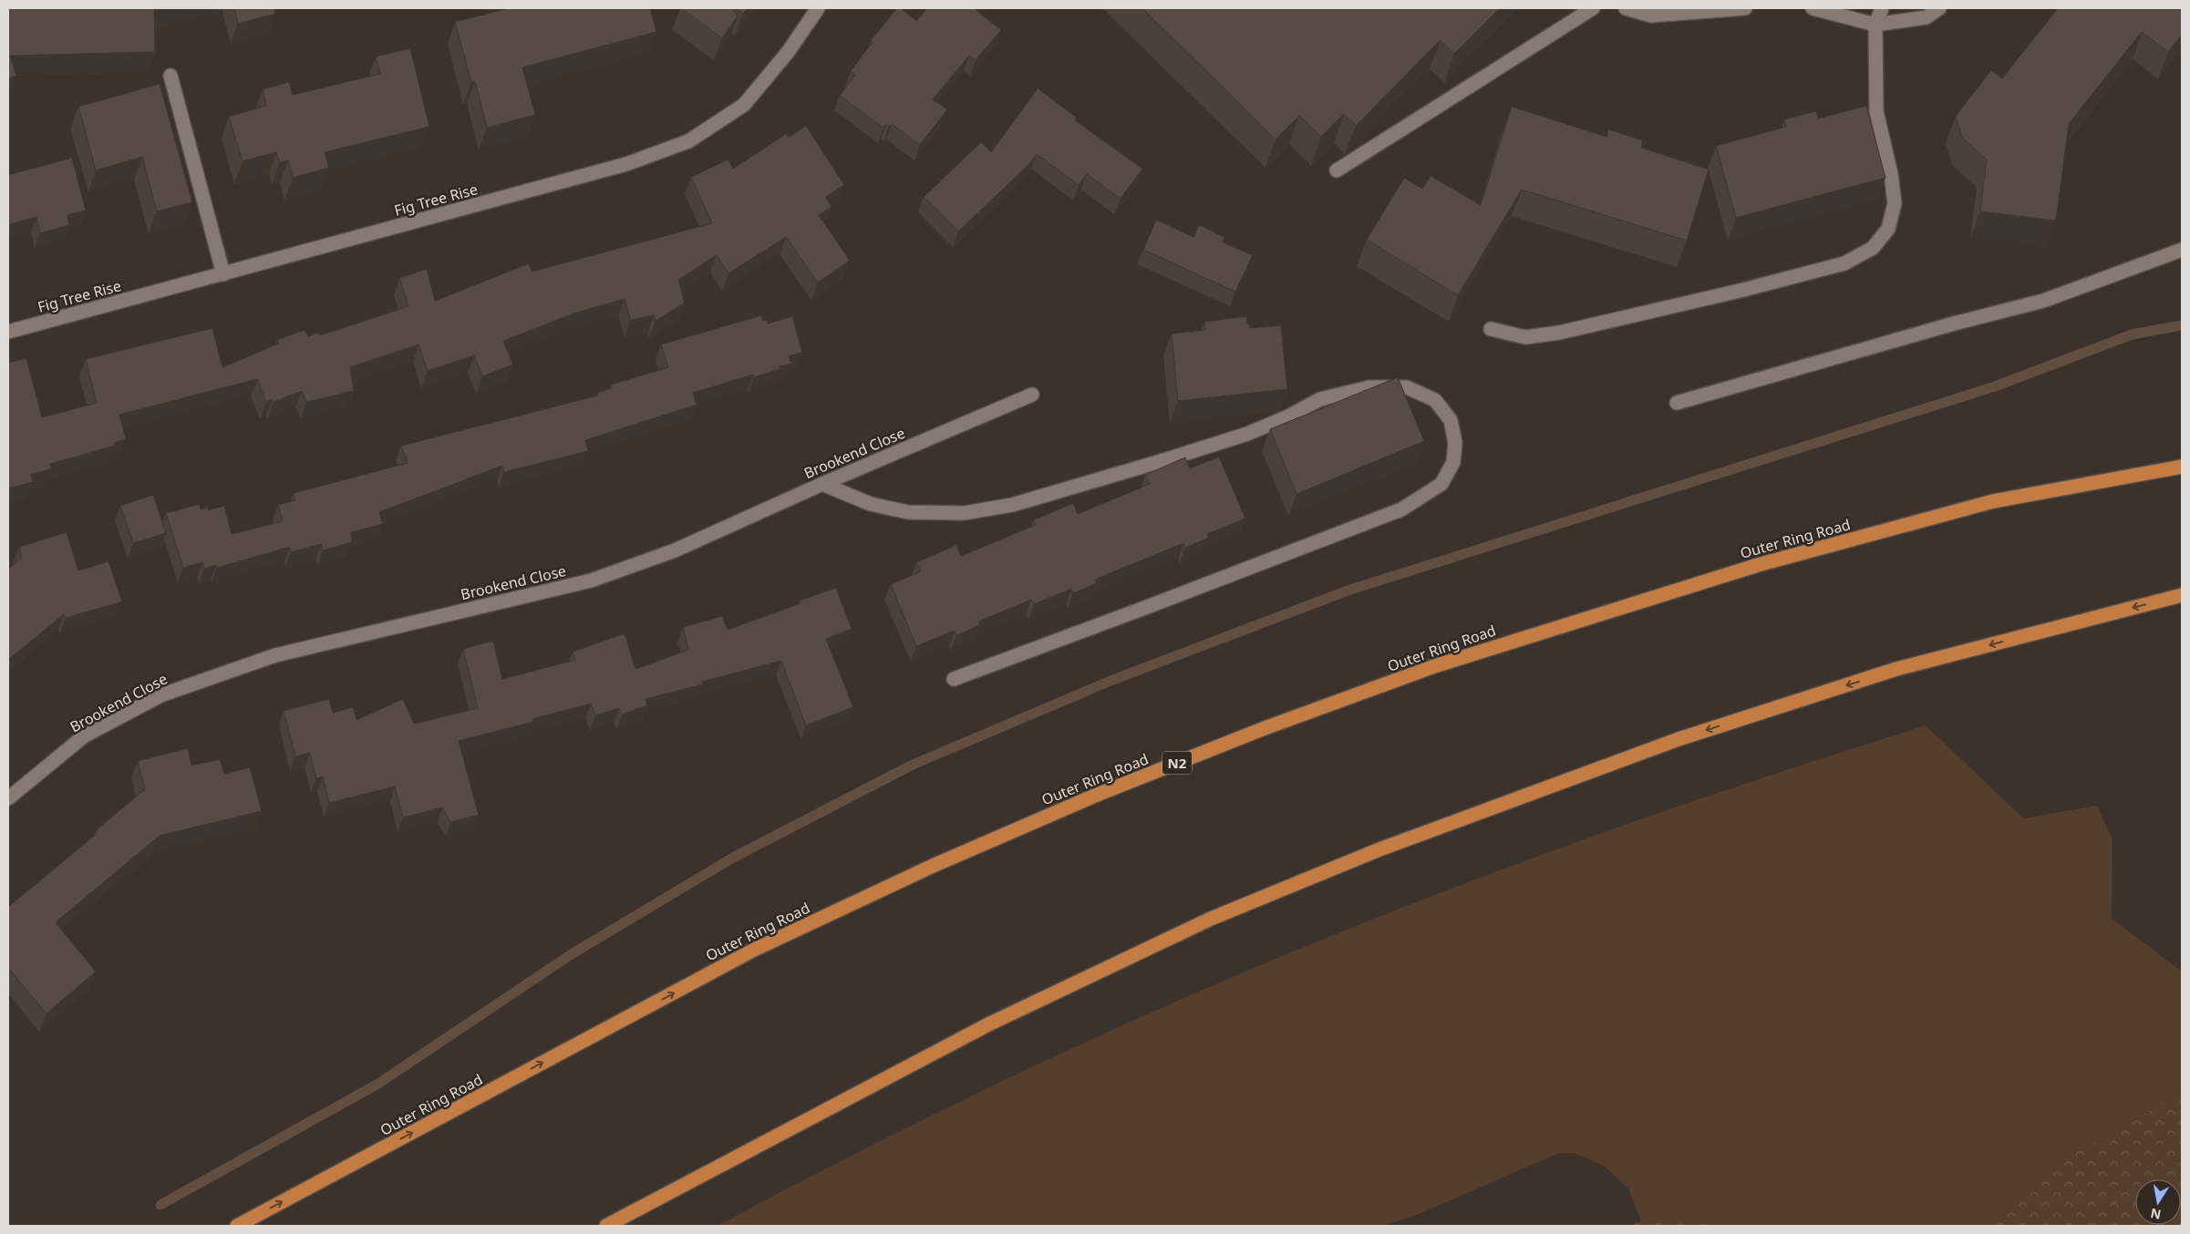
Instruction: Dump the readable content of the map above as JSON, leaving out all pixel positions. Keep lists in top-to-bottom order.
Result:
{
  "streets": {
    "highway": ["Outer Ring Road", "N2"],
    "street": ["Fig Tree Rise", "Brookend Close"]
  },
  "one_way": ["Outer Ring Road"],
  "north": "bottom"
}
